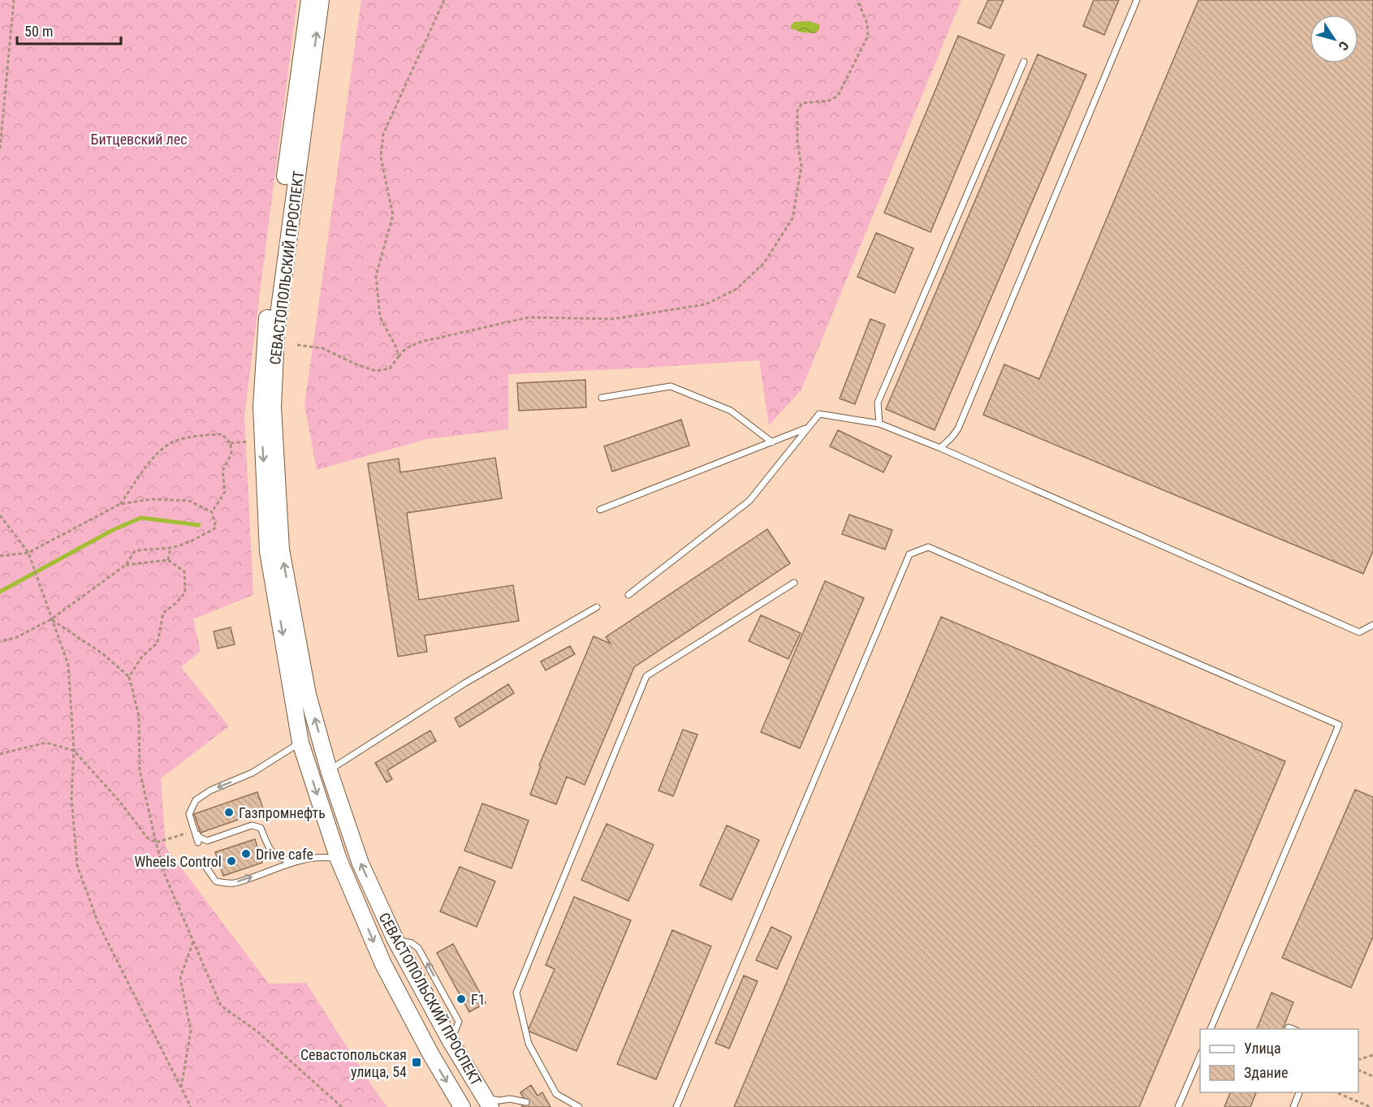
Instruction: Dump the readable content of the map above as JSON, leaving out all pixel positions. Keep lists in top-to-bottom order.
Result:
{
  "streets": {
    "main road": ["СЕВАСТОПОЛЬСКИЙ ПРОСПЕКТ"]
  },
  "parks": ["Битцевский лес"],
  "places": {
    "other": [
      "Газпромнефть",
      "Drive cafe",
      "Wheels Control",
      "F1"
    ],
    "transit": ["Севастопольская улица, 54"]
  },
  "legend": ["Улица", "Здание"],
  "scale_bar": "50 m",
  "north": "bottom right"
}
